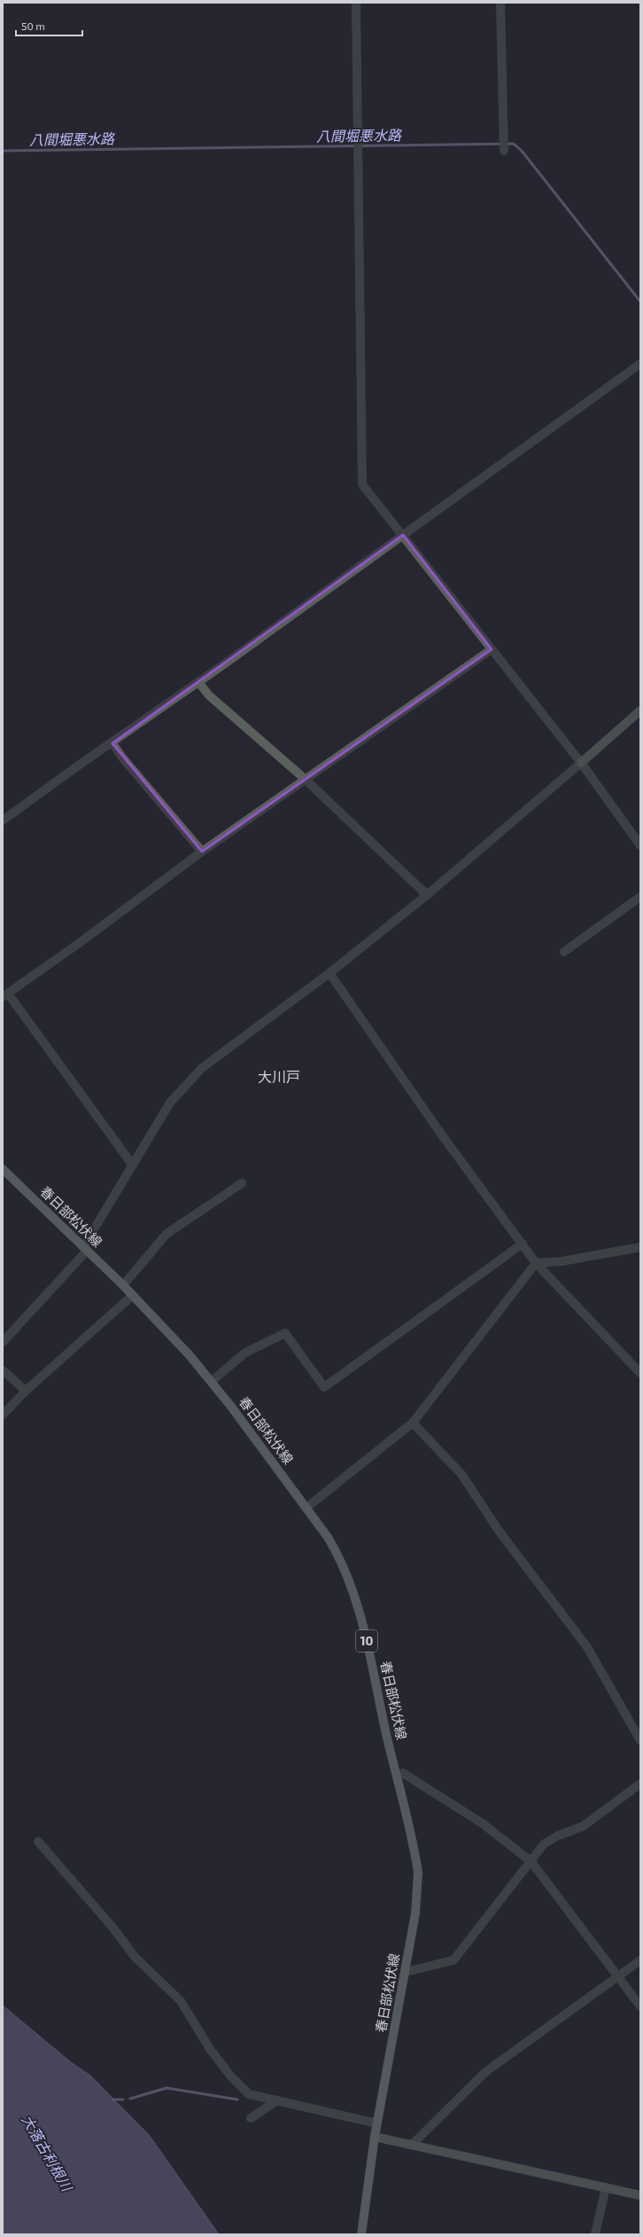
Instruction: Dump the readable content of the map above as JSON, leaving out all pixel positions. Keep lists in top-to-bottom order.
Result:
{
  "streets": {
    "main road": ["春日部松伏線", "10"]
  },
  "districts": ["大川戸"],
  "water": ["八間堀悪水路", "大落古利根川"],
  "scale_bar": "50 m"
}
